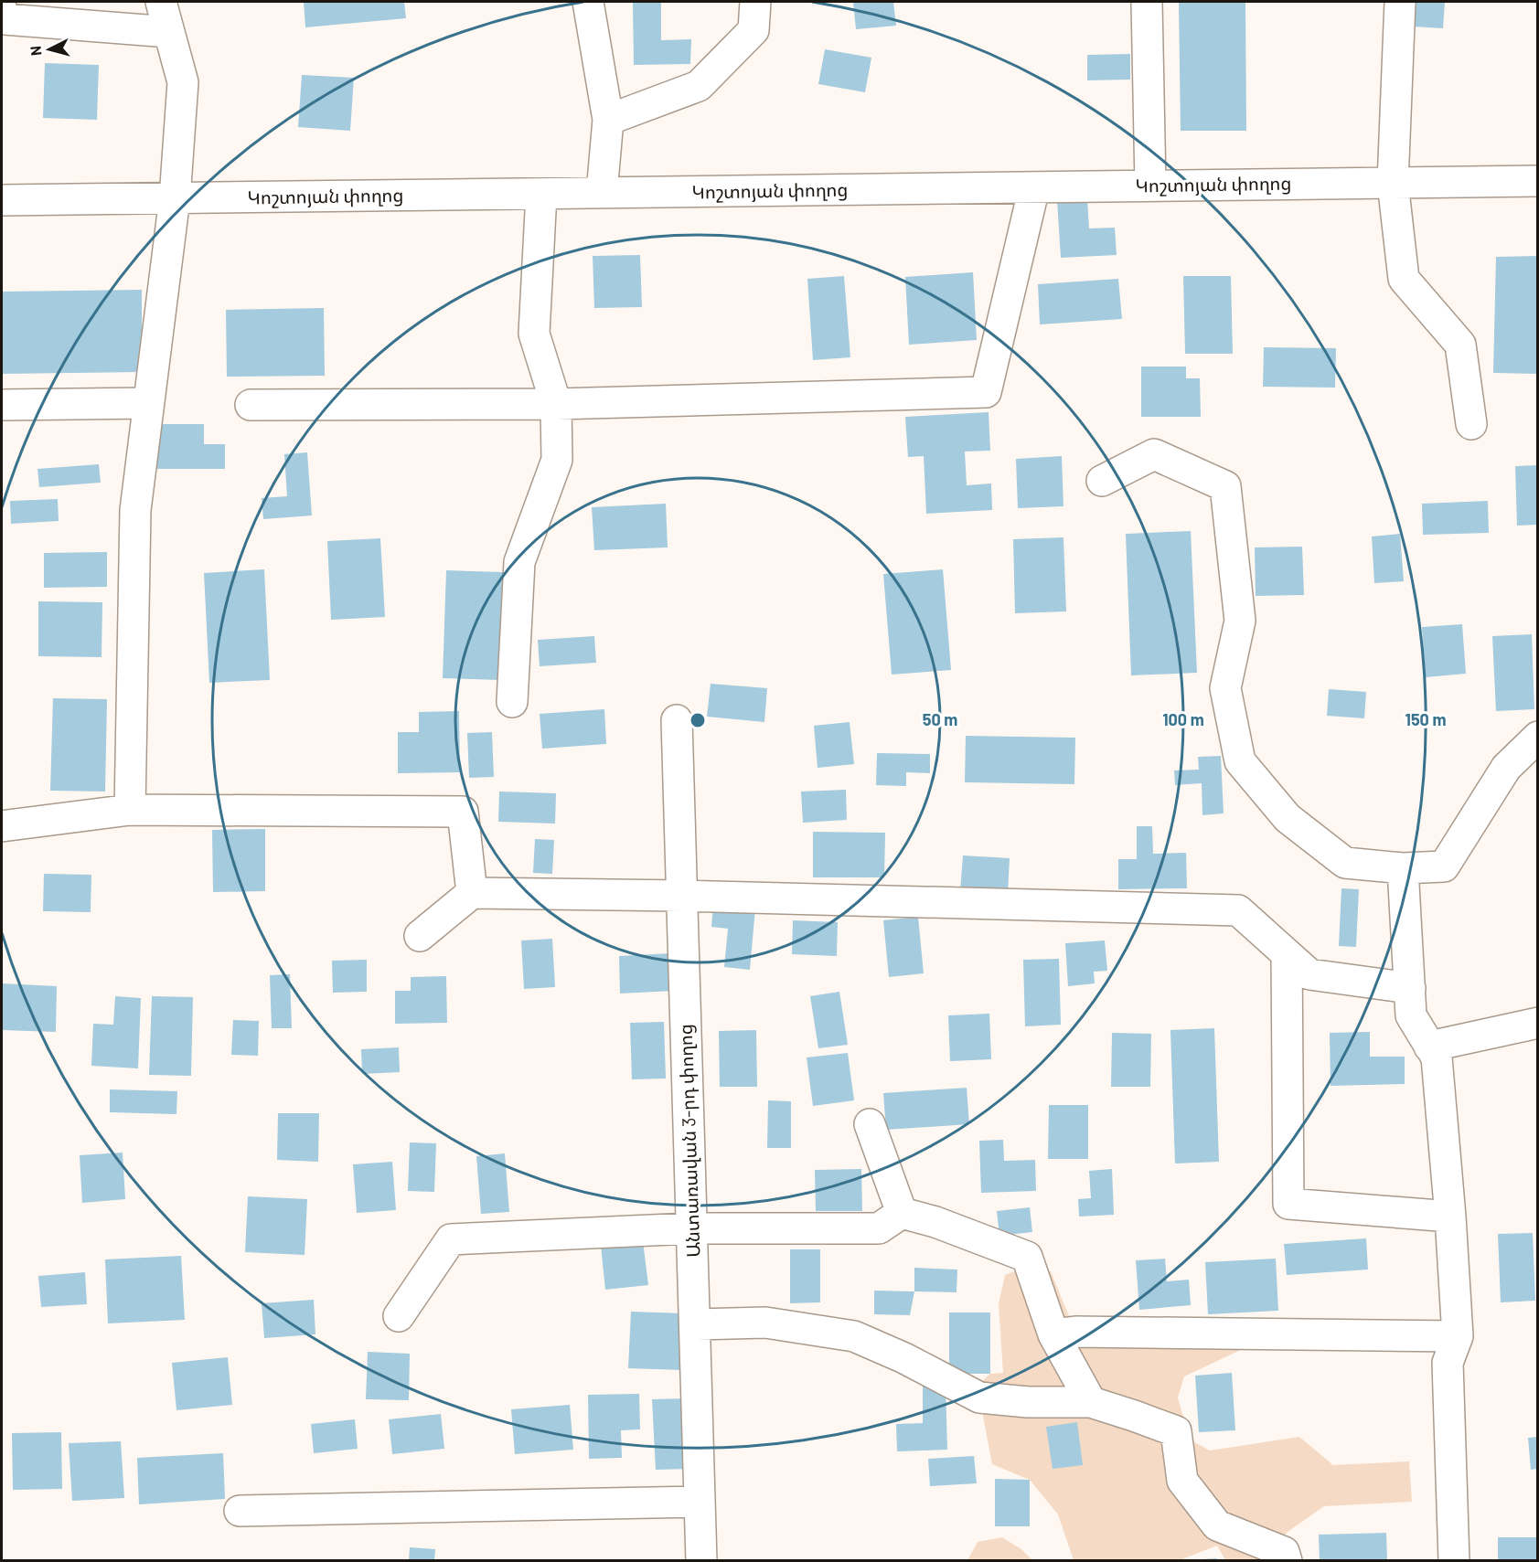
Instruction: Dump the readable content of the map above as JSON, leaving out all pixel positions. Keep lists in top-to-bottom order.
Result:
{
  "streets": {
    "street": ["Կոշտոյան փողոց", "Անտառավան 3-րդ փողոց"]
  },
  "north": "left",
  "rings": ["50 m", "100 m", "150 m"]
}
